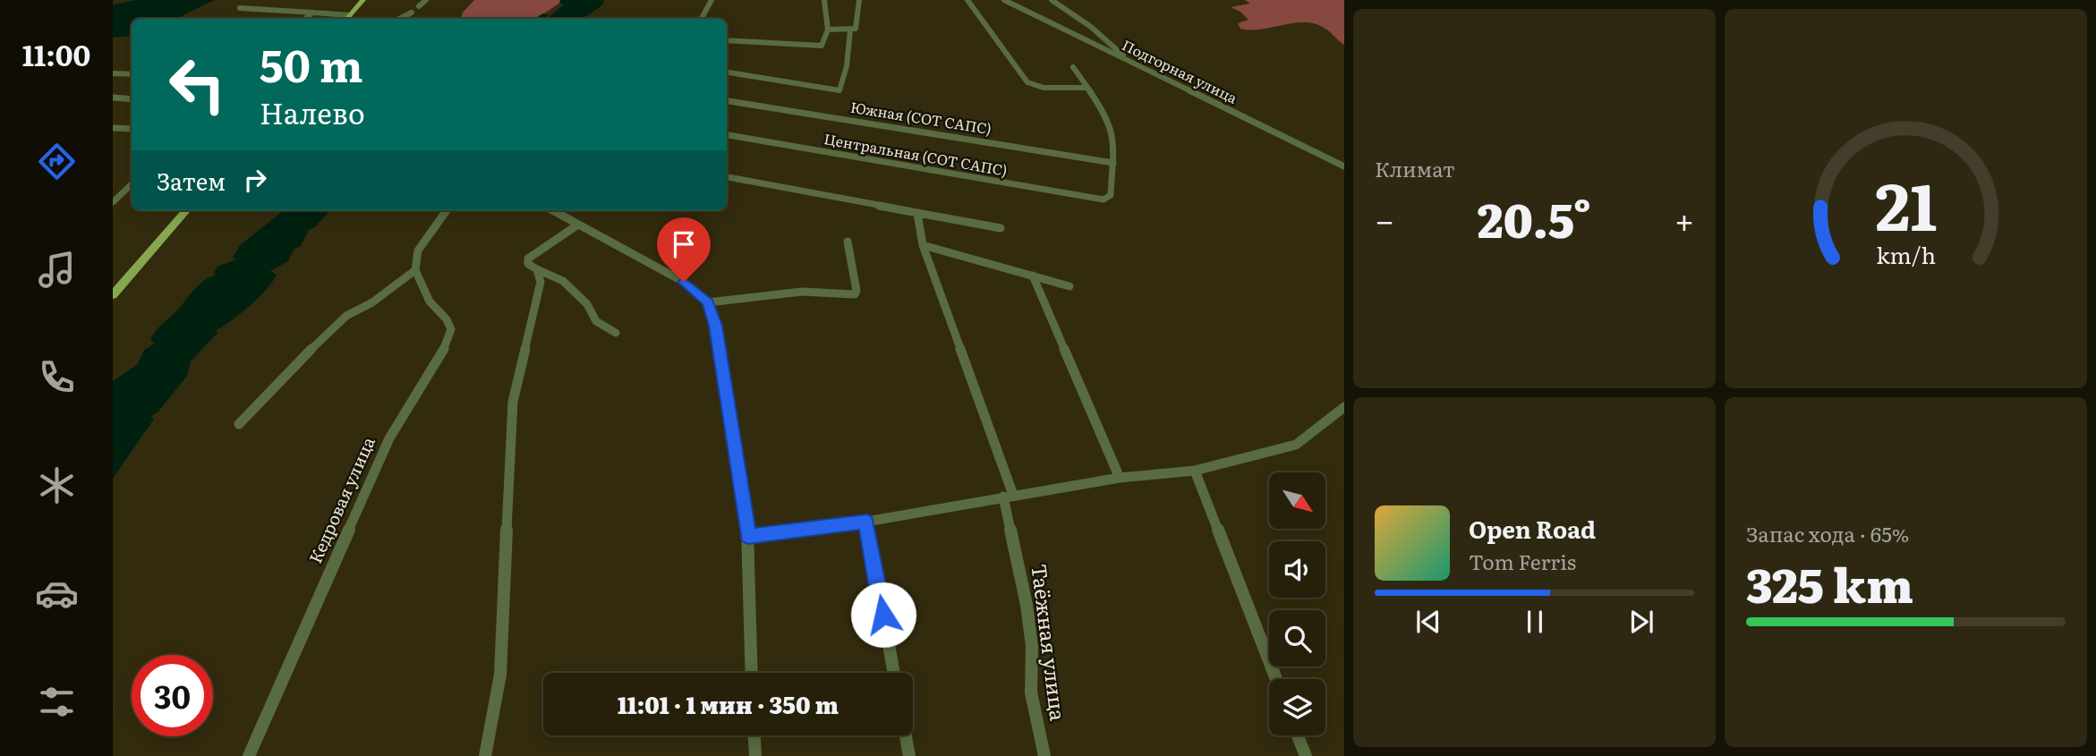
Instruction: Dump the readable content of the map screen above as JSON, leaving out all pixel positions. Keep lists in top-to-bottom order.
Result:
{
  "streets": {
    "street": [
      "Подгорная улица",
      "Южная (СОТ САПС)",
      "Центральная (СОТ САПС)",
      "Кедровая улица",
      "Таёжная улица"
    ]
  },
  "crossings": [
    ["Южная (СОТ САПС)", "Центральная (СОТ САПС)"]
  ],
  "north": "bottom right",
  "page": {
    "tabs": "11:00",
    "tile": [
      "Климат",
      ["Запас хода · 65%", "325 km"]
    ],
    "turn": ["50 m", "Налево"],
    "then": "Затем",
    "heat": ["−", "20.5°", "+"],
    "song": ["Open Road", "Tom Ferris"],
    "limit": "30",
    "trip": "11:01 · 1 мин · 350 m",
    "gauge": ["21", "km/h"]
  }
}
